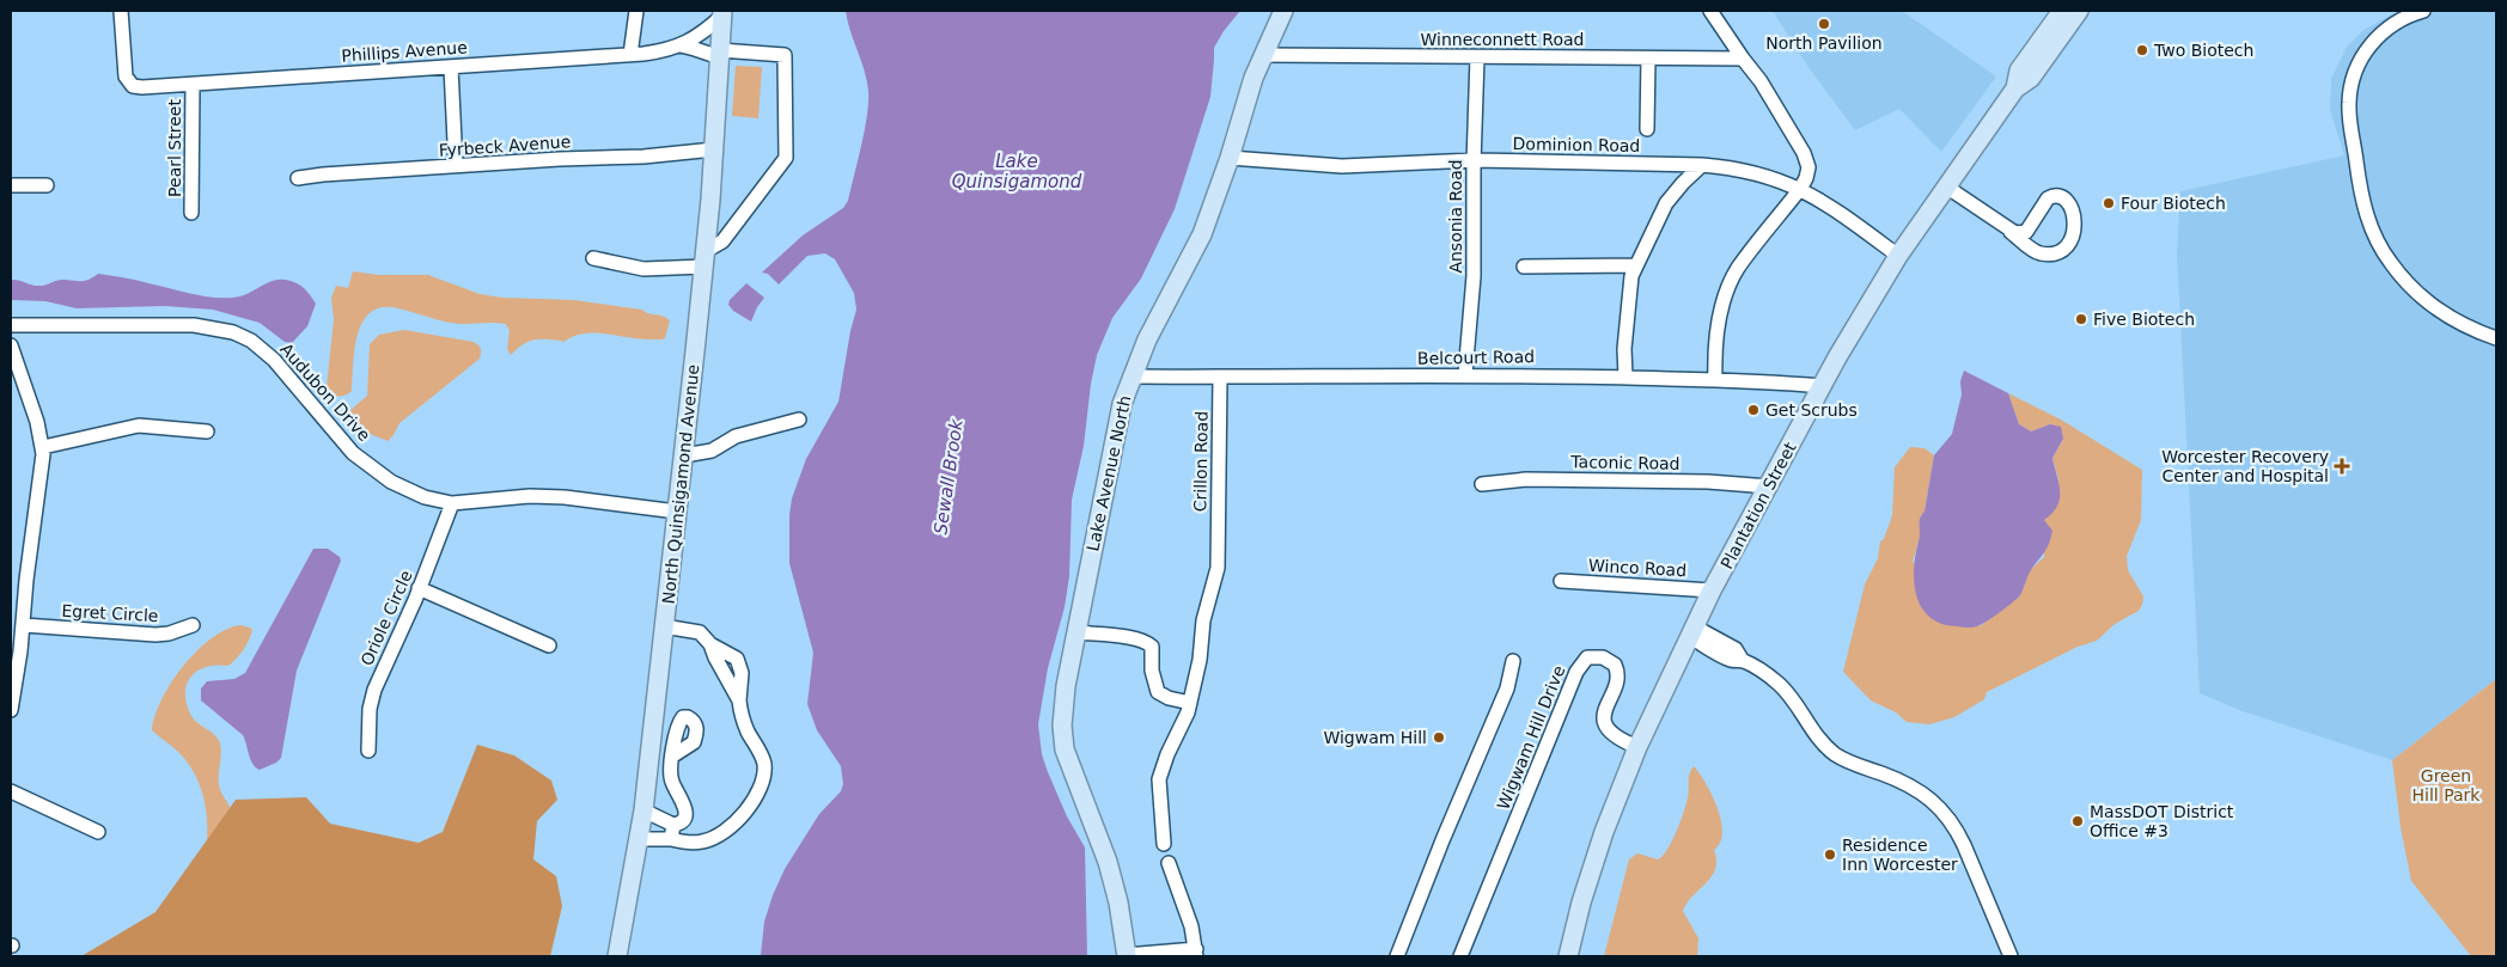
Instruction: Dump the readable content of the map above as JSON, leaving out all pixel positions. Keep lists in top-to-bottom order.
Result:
{
  "streets": {
    "main road": ["Lake Avenue North", "North Quinsigamond Avenue", "Plantation Street"],
    "street": [
      "Winneconnett Road",
      "Phillips Avenue",
      "Dominion Road",
      "Fyrbeck Avenue",
      "Pearl Street",
      "Ansonia Road",
      "Belcourt Road",
      "Audubon Drive",
      "Crillon Road",
      "Taconic Road",
      "Winco Road",
      "Egret Circle",
      "Oriole Circle",
      "Wigwam Hill Drive"
    ]
  },
  "crossings": [
    ["Winneconnett Road", "Ansonia Road"],
    ["Winneconnett Road", "Lake Avenue North"],
    ["Phillips Avenue", "Pearl Street"],
    ["Phillips Avenue", "North Quinsigamond Avenue"],
    ["Dominion Road", "Ansonia Road"],
    ["Dominion Road", "Lake Avenue North"],
    ["Dominion Road", "Plantation Street"],
    ["Fyrbeck Avenue", "North Quinsigamond Avenue"],
    ["Ansonia Road", "Belcourt Road"],
    ["Belcourt Road", "Crillon Road"],
    ["Belcourt Road", "Lake Avenue North"],
    ["Belcourt Road", "Plantation Street"],
    ["Audubon Drive", "North Quinsigamond Avenue"],
    ["Audubon Drive", "Oriole Circle"],
    ["Taconic Road", "Plantation Street"],
    ["Plantation Street", "Winco Road"],
    ["Plantation Street", "Wigwam Hill Drive"]
  ],
  "water": ["Lake Quinsigamond", "Sewall Brook"],
  "parks": ["Green Hill Park"],
  "places": {
    "other": [
      "North Pavilion",
      "Two Biotech",
      "Four Biotech",
      "Five Biotech",
      "Get Scrubs",
      "Wigwam Hill",
      "MassDOT District Office #3",
      "Residence Inn Worcester"
    ],
    "health": ["Worcester Recovery Center and Hospital"]
  }
}
